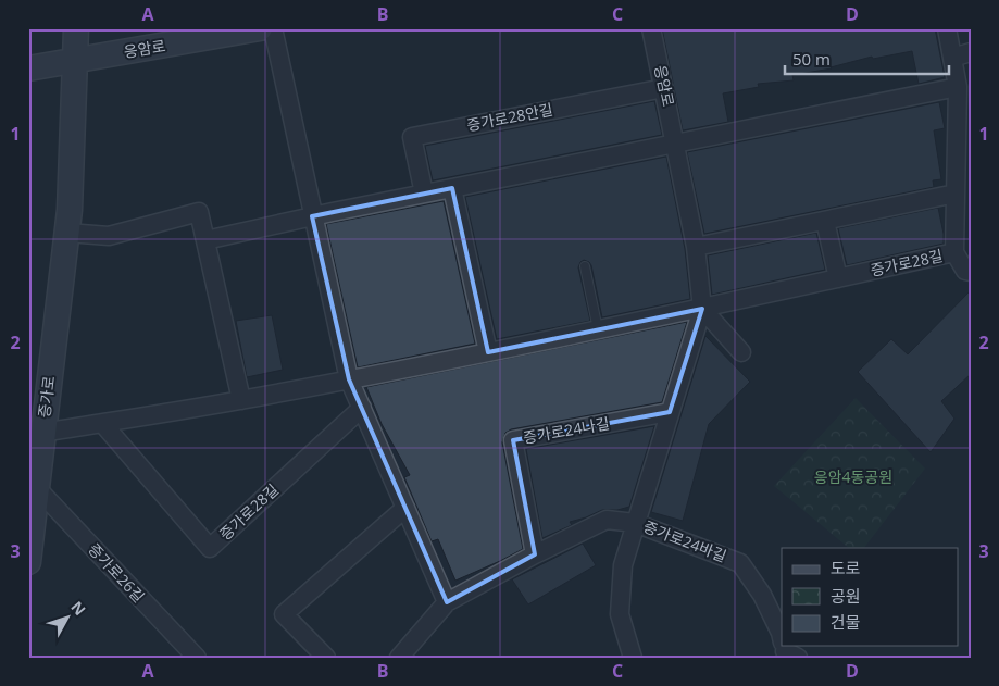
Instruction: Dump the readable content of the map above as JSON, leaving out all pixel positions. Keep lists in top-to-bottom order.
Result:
{
  "streets": {
    "main road": ["응암로", "증가로"],
    "street": [
      "증가로28안길",
      "증가로28길",
      "증가로24나길",
      "증가로24바길",
      "증가로26길"
    ]
  },
  "crossings": [
    ["응암로", "증가로28안길"],
    ["응암로", "증가로"],
    ["증가로28길", "증가로"],
    ["증가로", "증가로26길"]
  ],
  "parks": ["응암4동공원"],
  "legend": ["도로", "공원", "건물"],
  "scale_bar": "50 m",
  "north": "top right",
  "grid": {
    "columns": [
      "A",
      "B",
      "C",
      "D"
    ],
    "rows": ["1", "2", "3"]
  }
}
